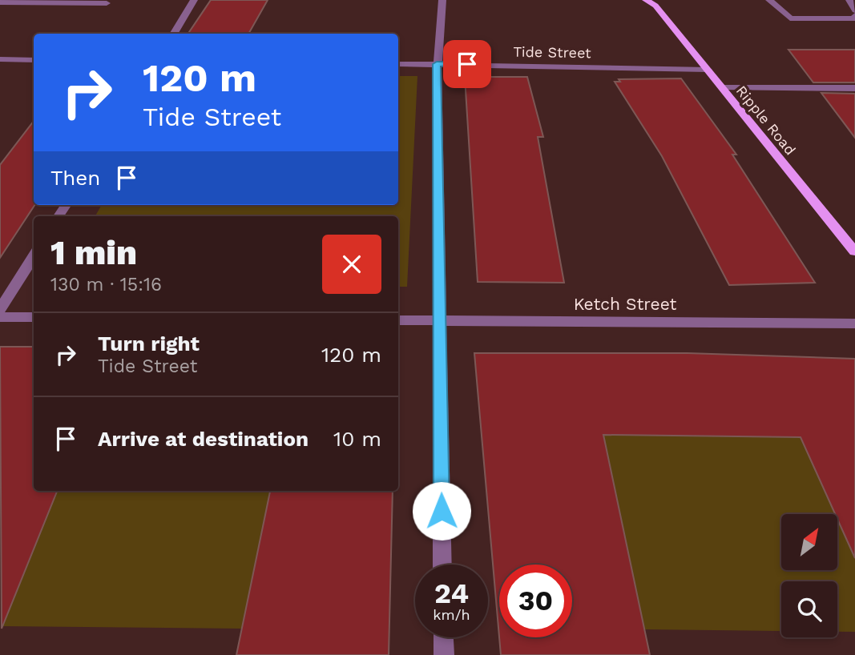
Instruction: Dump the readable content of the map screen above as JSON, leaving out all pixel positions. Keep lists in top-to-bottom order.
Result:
{
  "streets": {
    "main road": ["Ripple Road"],
    "street": ["Tide Street", "Ketch Street"]
  },
  "crossings": [
    ["Tide Street", "Ripple Road"]
  ],
  "north": "top right",
  "page": {
    "turn": ["120 m", "Tide Street"],
    "then": "Then",
    "heading": ["1 min", "130 m · 15:16"],
    "list": [
      {
        "name": "Turn right",
        "note": "Tide Street",
        "value": "120 m"
      },
      {
        "name": "Arrive at destination",
        "value": "10 m"
      }
    ],
    "speed": "24 km/h",
    "limit": "30"
  }
}
